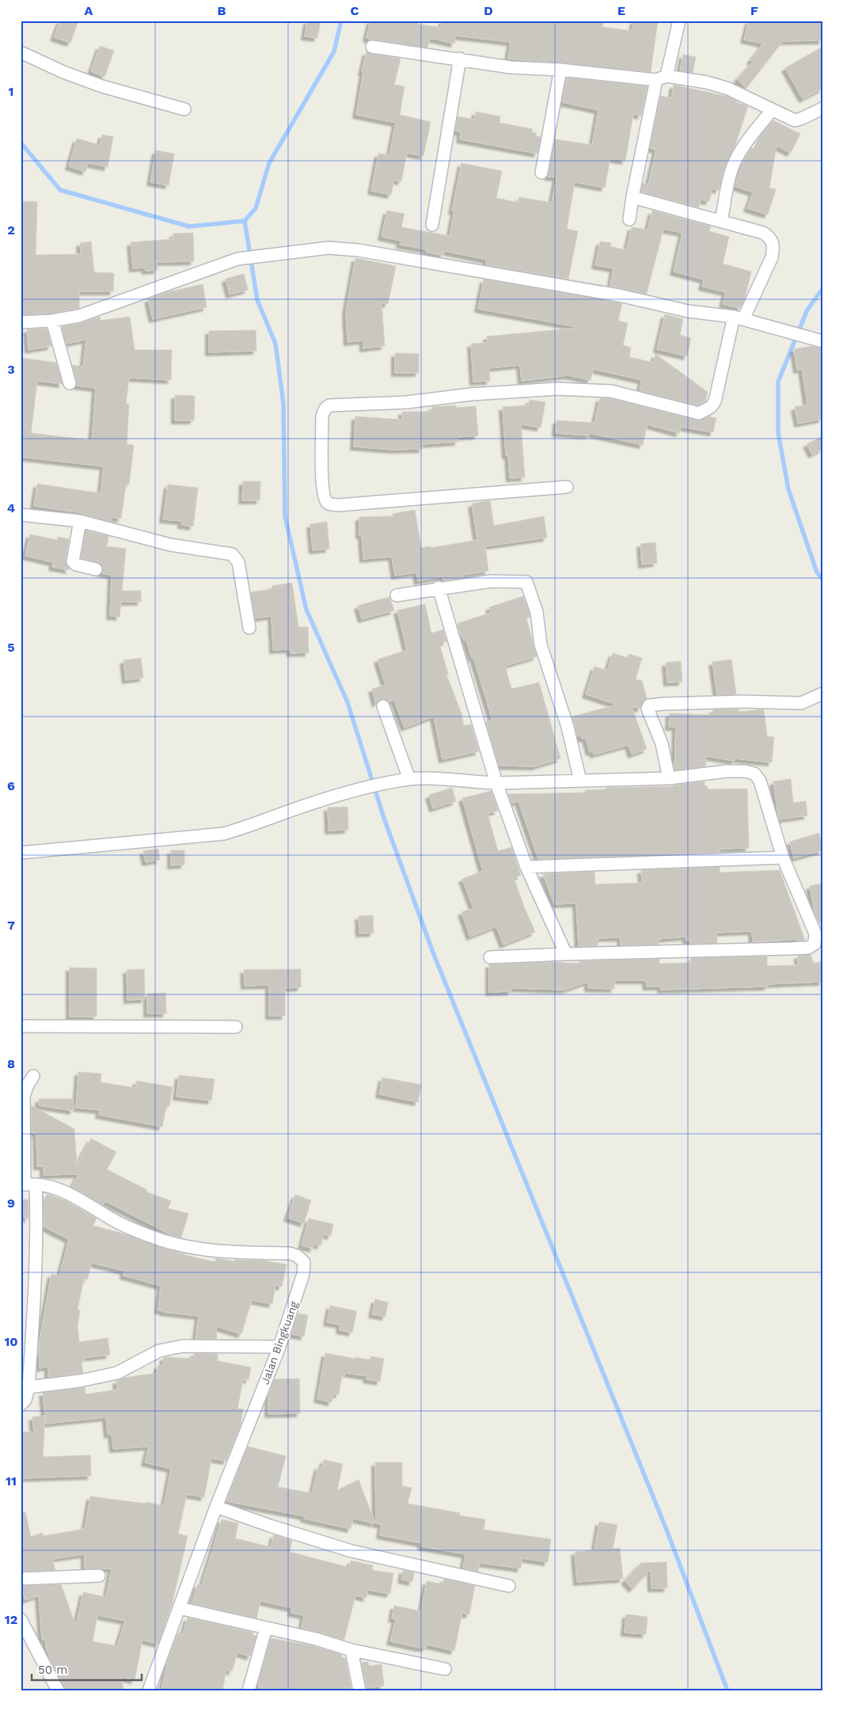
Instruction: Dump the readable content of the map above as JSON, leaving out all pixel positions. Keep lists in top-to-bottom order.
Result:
{
  "streets": {
    "street": ["Jalan Bingkuang"]
  },
  "scale_bar": "50 m",
  "grid": {
    "columns": [
      "A",
      "B",
      "C",
      "D",
      "E",
      "F"
    ],
    "rows": [
      "1",
      "2",
      "3",
      "4",
      "5",
      "6",
      "7",
      "8",
      "9",
      "10",
      "11",
      "12"
    ]
  }
}
